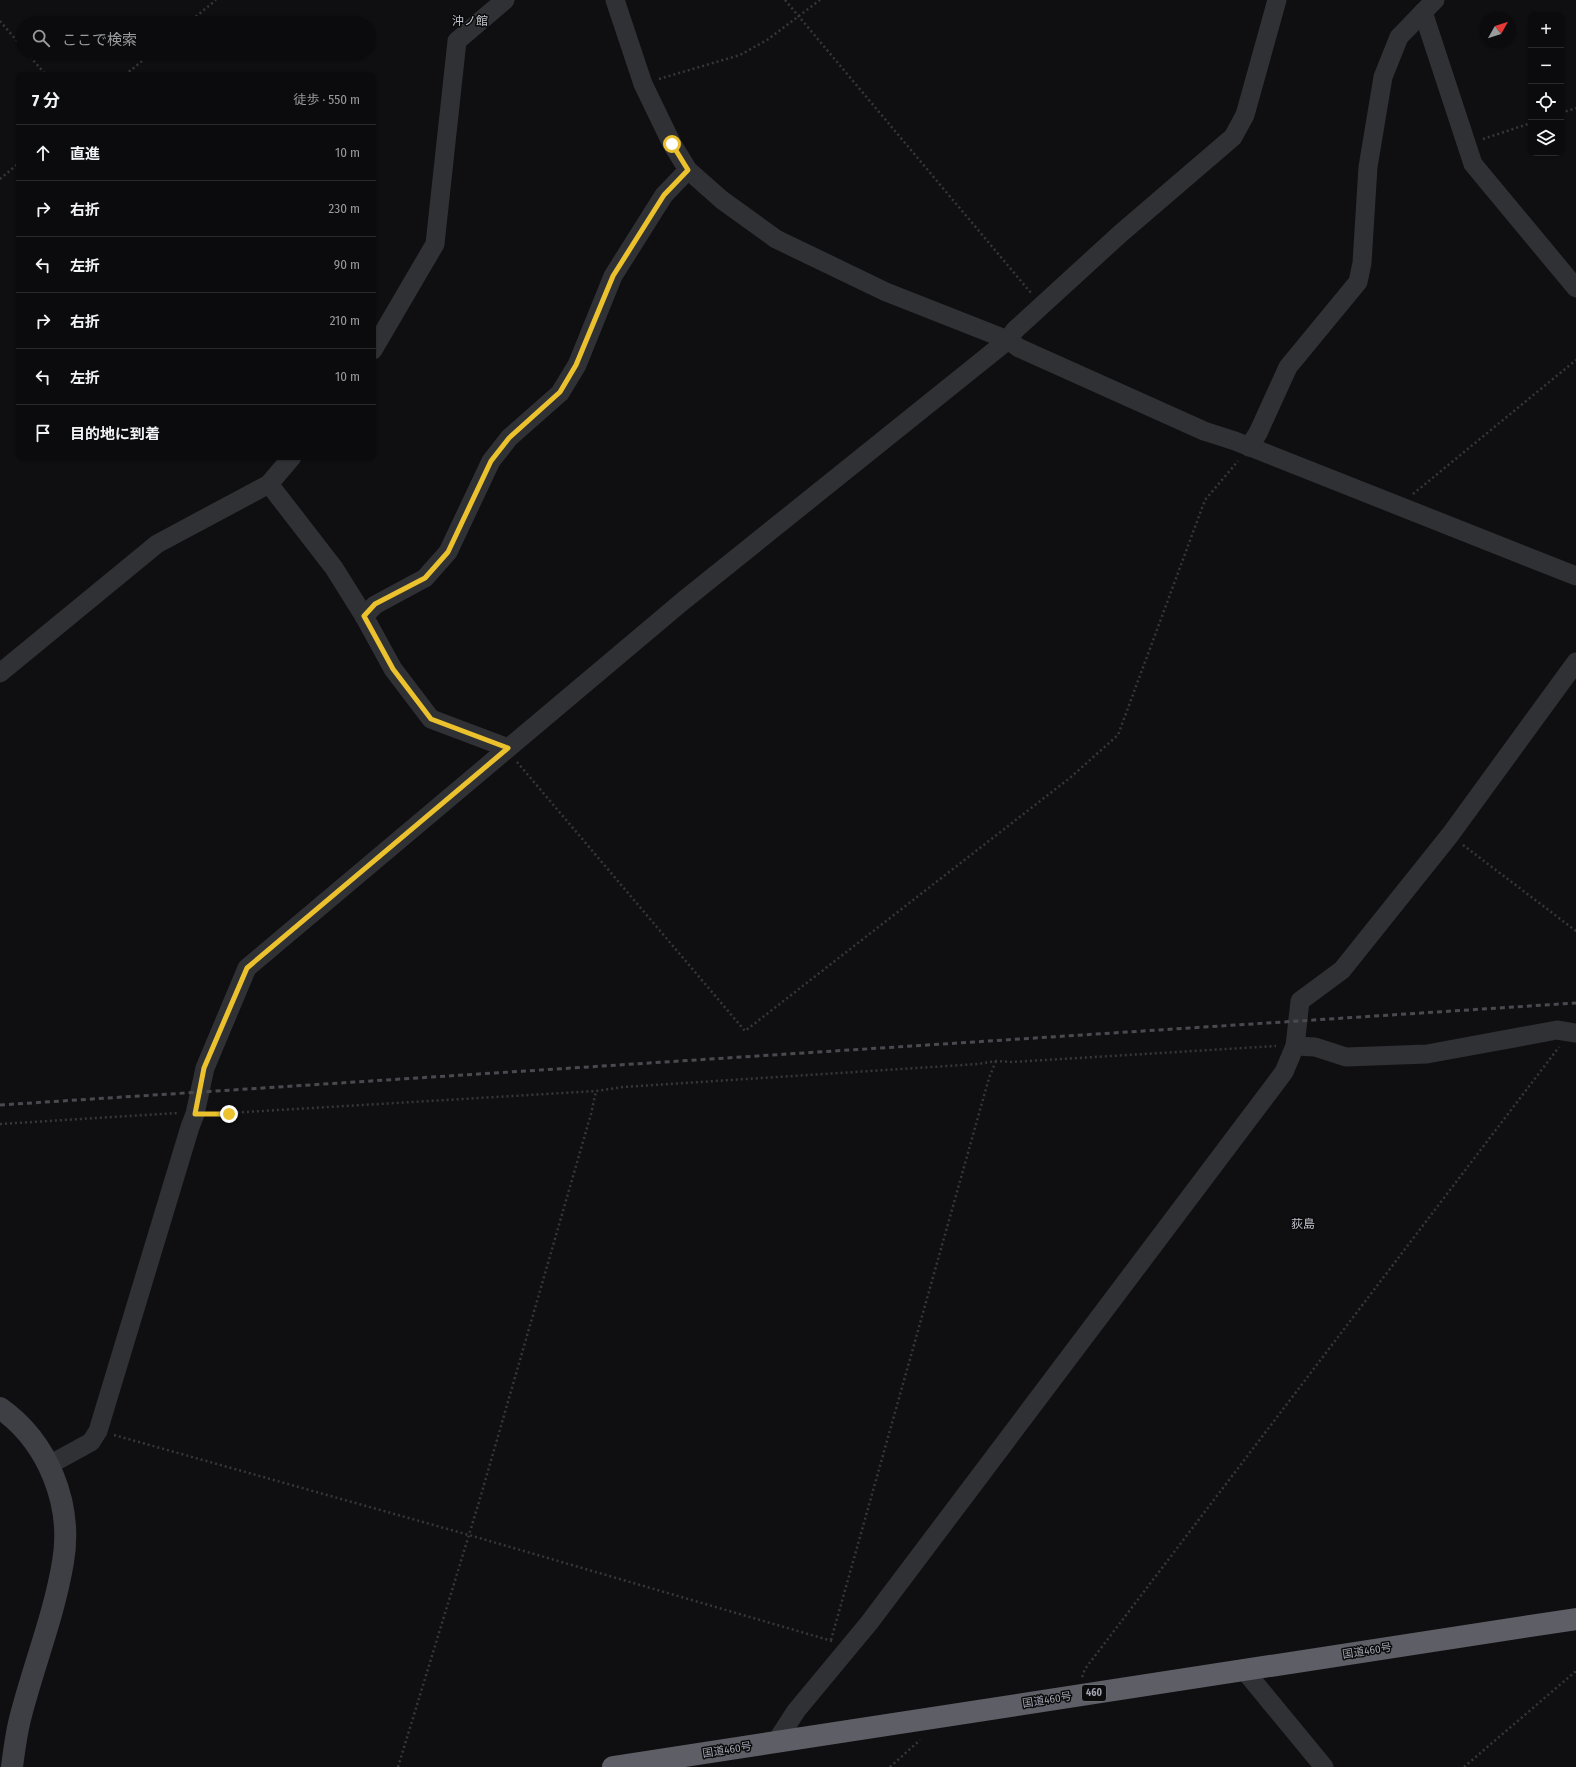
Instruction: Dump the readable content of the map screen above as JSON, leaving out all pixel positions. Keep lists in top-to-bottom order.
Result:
{
  "streets": {
    "highway": ["国道460号", "460"]
  },
  "districts": ["沖ノ館", "荻島"],
  "north": "top right",
  "page": {
    "map_buttons": ["+", "−"],
    "search": "ここで検索",
    "heading": ["7 分", "徒歩 · 550 m"],
    "list": [
      ["直進", "10 m"],
      ["右折", "230 m"],
      ["左折", "90 m"],
      ["右折", "210 m"],
      ["左折", "10 m"],
      "目的地に到着"
    ]
  }
}
